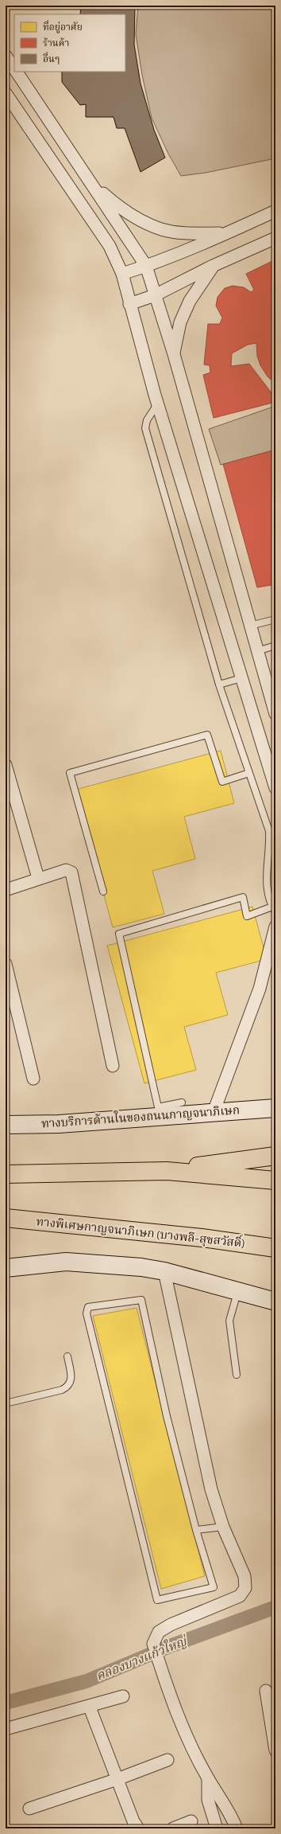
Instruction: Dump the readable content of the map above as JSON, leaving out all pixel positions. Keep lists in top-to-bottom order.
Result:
{
  "streets": {
    "highway": ["ทางพิเศษกาญจนาภิเษก (บางพลี-สุขสวัสดิ์)"],
    "main road": ["ทางบริการด้านในของถนนกาญจนาภิเษก"]
  },
  "water": ["คลองบางแก้วใหญ่"],
  "legend": ["ที่อยู่อาศัย", "ร้านค้า", "อื่นๆ"]
}
